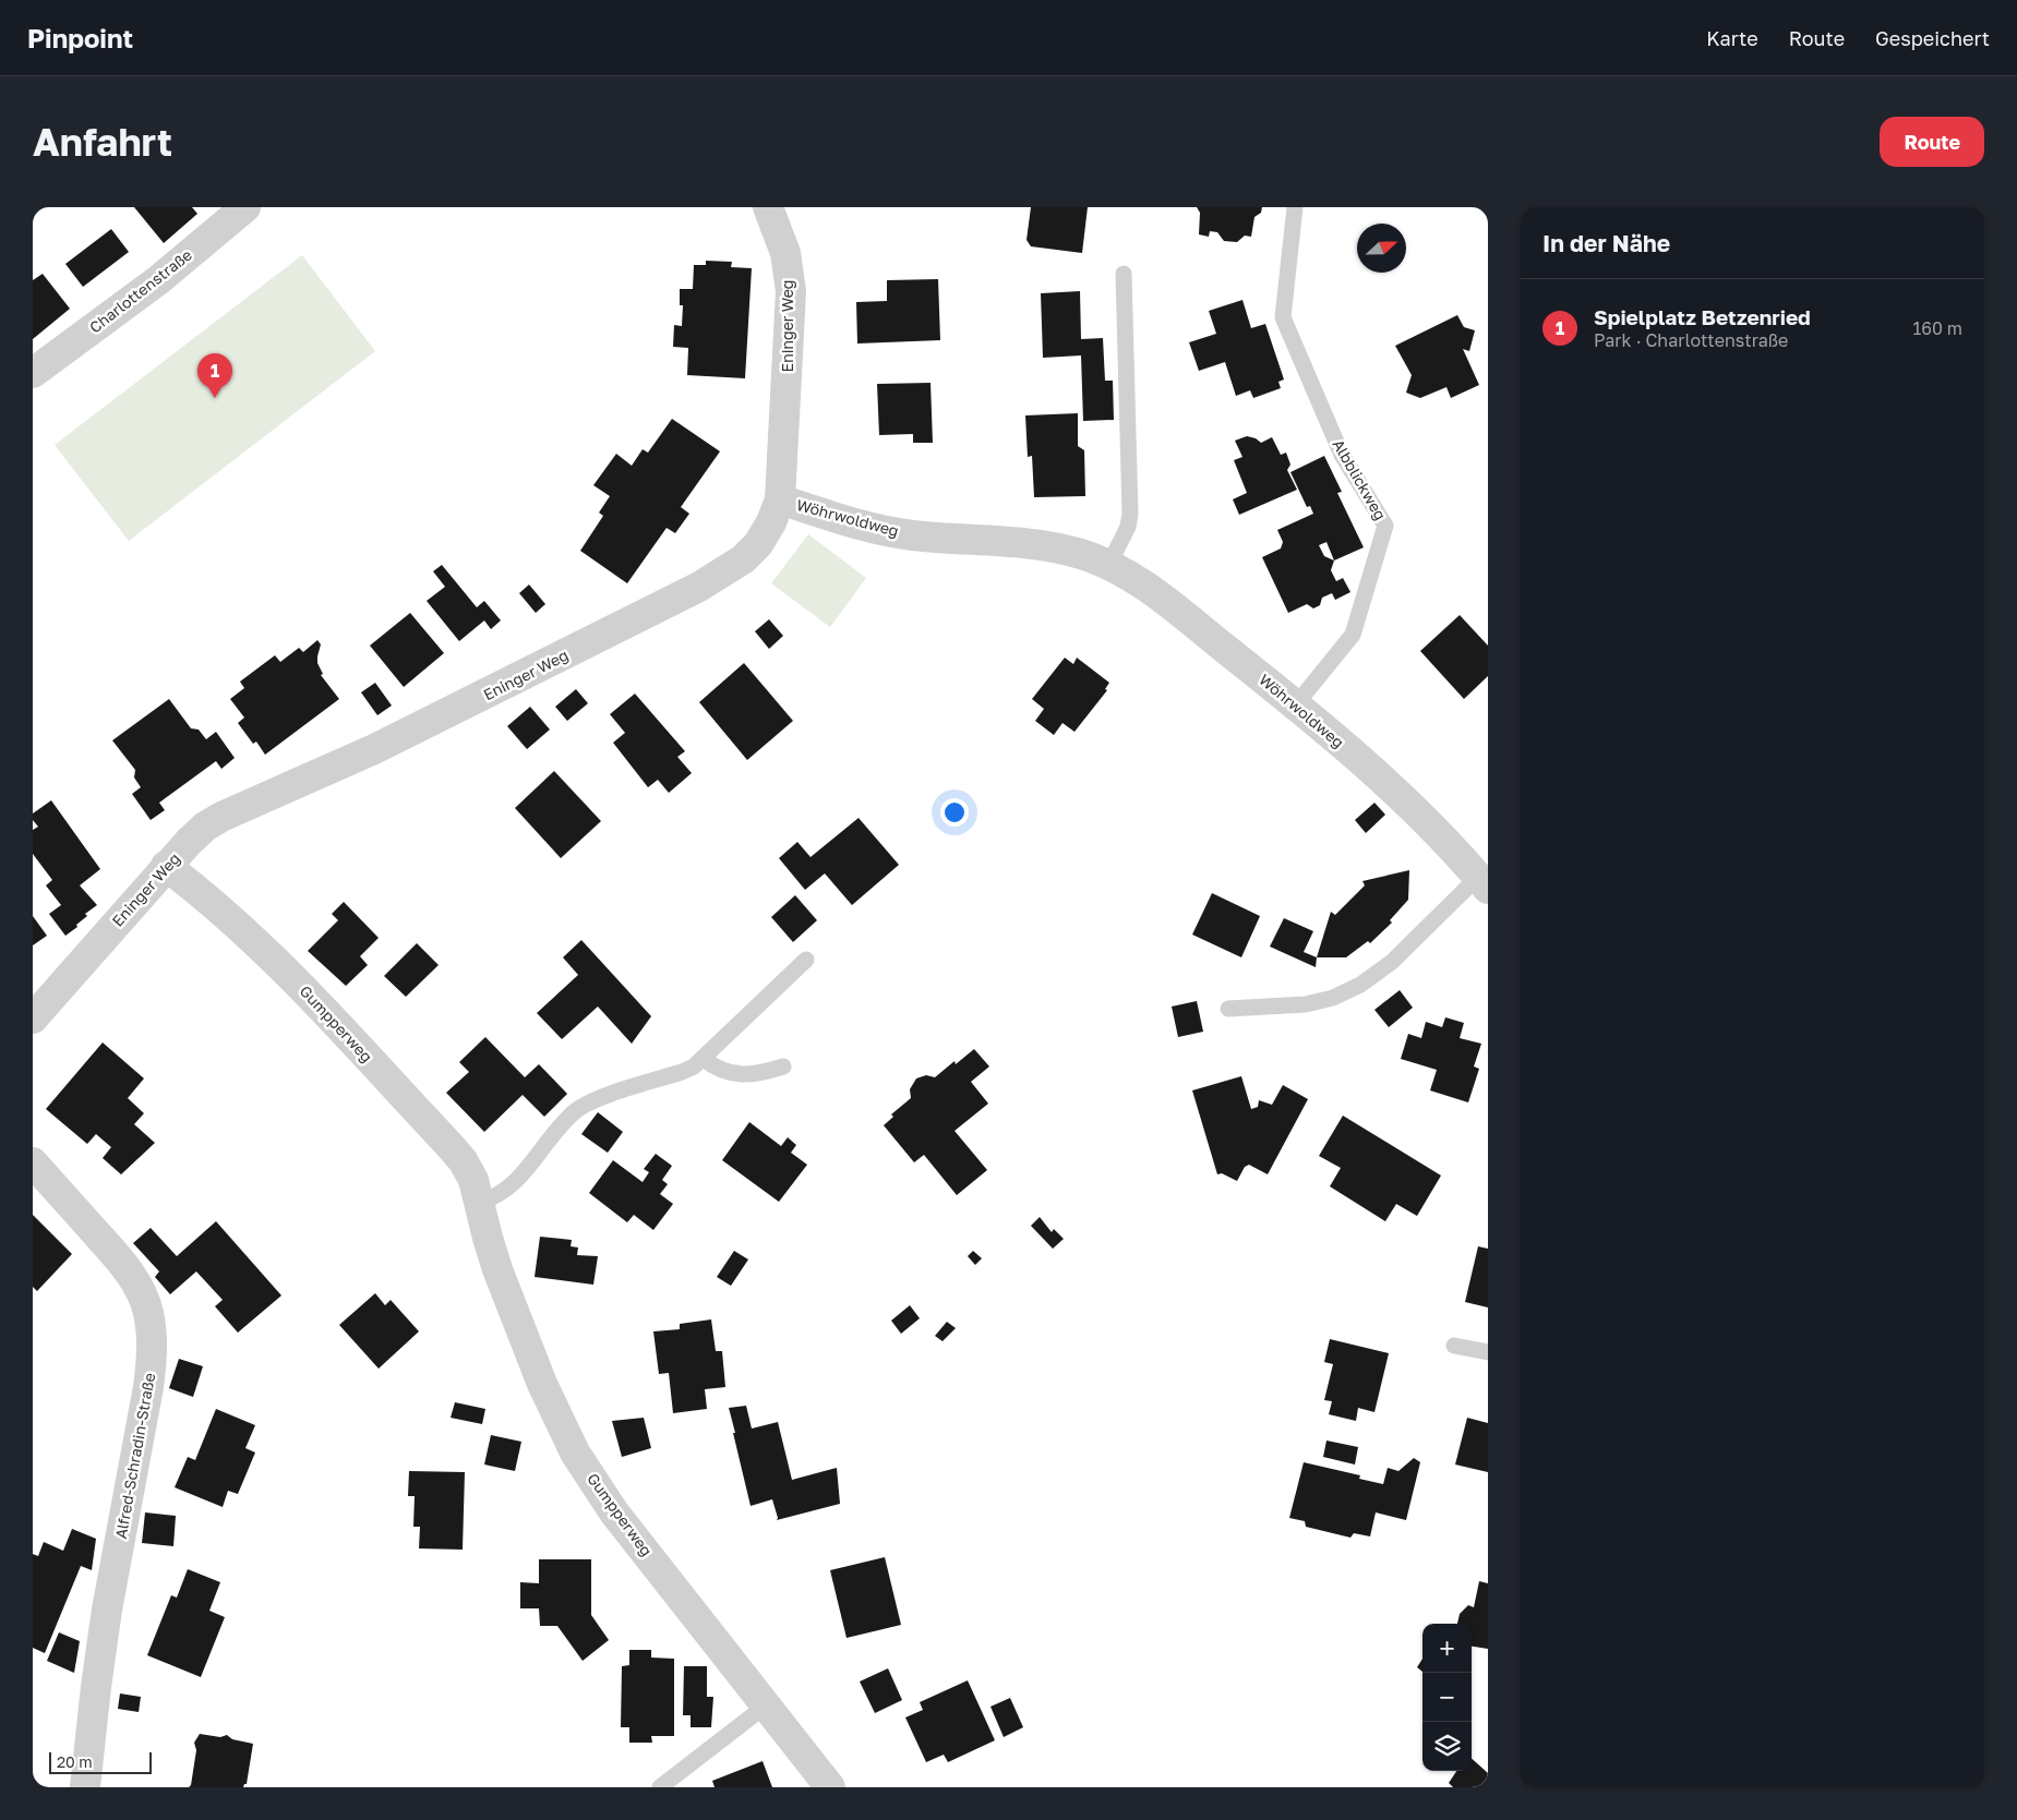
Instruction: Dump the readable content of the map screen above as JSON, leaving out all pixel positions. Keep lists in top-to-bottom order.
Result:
{
  "streets": {
    "street": [
      "Charlottenstraße",
      "Eninger Weg",
      "Wöhrwoldweg",
      "Gumpperweg",
      "Alfred-Schradin-Straße"
    ],
    "lane": ["Albblickweg"]
  },
  "crossings": [
    ["Eninger Weg", "Wöhrwoldweg"],
    ["Eninger Weg", "Gumpperweg"],
    ["Albblickweg", "Wöhrwoldweg"]
  ],
  "scale_bar": "20 m",
  "north": "right",
  "page": {
    "header": "Pinpoint",
    "nav": ["Karte", "Route", "Gespeichert"],
    "buttons": "Route",
    "title": "Anfahrt",
    "heading": "In der Nähe",
    "list": [
      {
        "mark": "1",
        "name": "Spielplatz Betzenried",
        "note": "Park · Charlottenstraße",
        "value": "160 m"
      }
    ],
    "pins": "1",
    "map_buttons": ["+", "−"],
    "scale": "20 m"
  }
}
